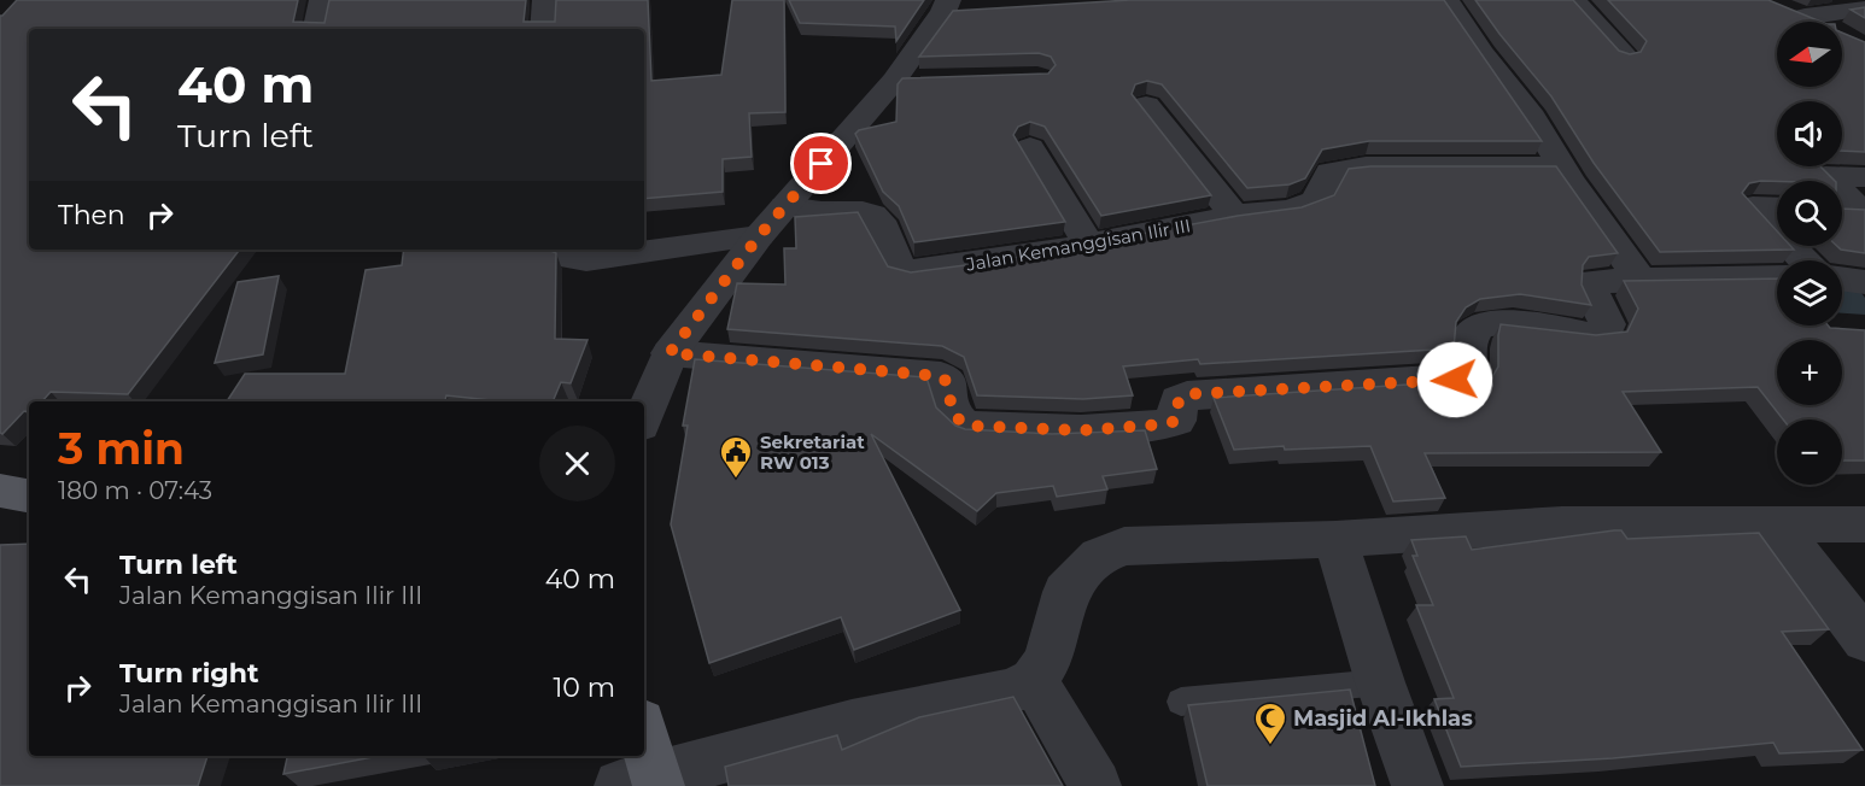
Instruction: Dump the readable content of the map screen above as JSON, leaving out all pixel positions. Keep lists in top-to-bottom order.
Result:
{
  "streets": {
    "street": ["Jalan Kemanggisan Ilir III"]
  },
  "places": {
    "public building": ["Sekretariat RW 013"],
    "mosque": ["Masjid Al-Ikhlas"]
  },
  "north": "left",
  "page": {
    "map_buttons": ["+", "−"],
    "turn": ["40 m", "Turn left"],
    "then": "Then",
    "heading": ["3 min", "180 m · 07:43"],
    "list": [
      {
        "name": "Turn left",
        "note": "Jalan Kemanggisan Ilir III",
        "value": "40 m"
      },
      {
        "name": "Turn right",
        "note": "Jalan Kemanggisan Ilir III",
        "value": "10 m"
      }
    ]
  }
}
